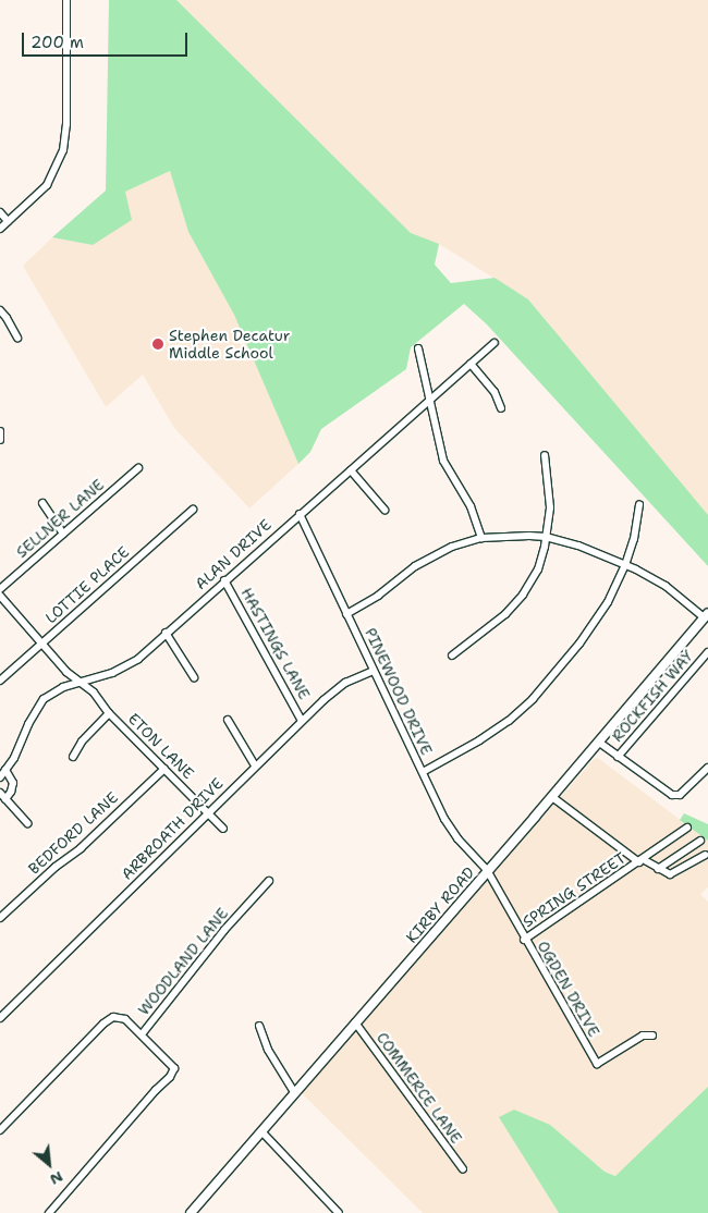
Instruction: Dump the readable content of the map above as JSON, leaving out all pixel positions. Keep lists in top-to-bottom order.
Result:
{
  "streets": {
    "main road": ["KIRBY ROAD"],
    "street": [
      "SELLNER LANE",
      "ALAN DRIVE",
      "LOTTIE PLACE",
      "HASTINGS LANE",
      "PINEWOOD DRIVE",
      "ROCKFISH WAY",
      "ETON LANE",
      "ARBROATH DRIVE",
      "BEDFORD LANE",
      "SPRING STREET",
      "WOODLAND LANE",
      "OGDEN DRIVE",
      "COMMERCE LANE"
    ]
  },
  "crossings": [
    ["ALAN DRIVE", "HASTINGS LANE"],
    ["ALAN DRIVE", "PINEWOOD DRIVE"],
    ["ALAN DRIVE", "ETON LANE"],
    ["LOTTIE PLACE", "ETON LANE"],
    ["HASTINGS LANE", "ARBROATH DRIVE"],
    ["PINEWOOD DRIVE", "ARBROATH DRIVE"],
    ["PINEWOOD DRIVE", "KIRBY ROAD"],
    ["PINEWOOD DRIVE", "OGDEN DRIVE"],
    ["ETON LANE", "ARBROATH DRIVE"],
    ["ETON LANE", "BEDFORD LANE"],
    ["SPRING STREET", "OGDEN DRIVE"],
    ["KIRBY ROAD", "OGDEN DRIVE"],
    ["KIRBY ROAD", "COMMERCE LANE"]
  ],
  "places": ["Stephen Decatur Middle School"],
  "scale_bar": "200 m",
  "north": "bottom right"
}
